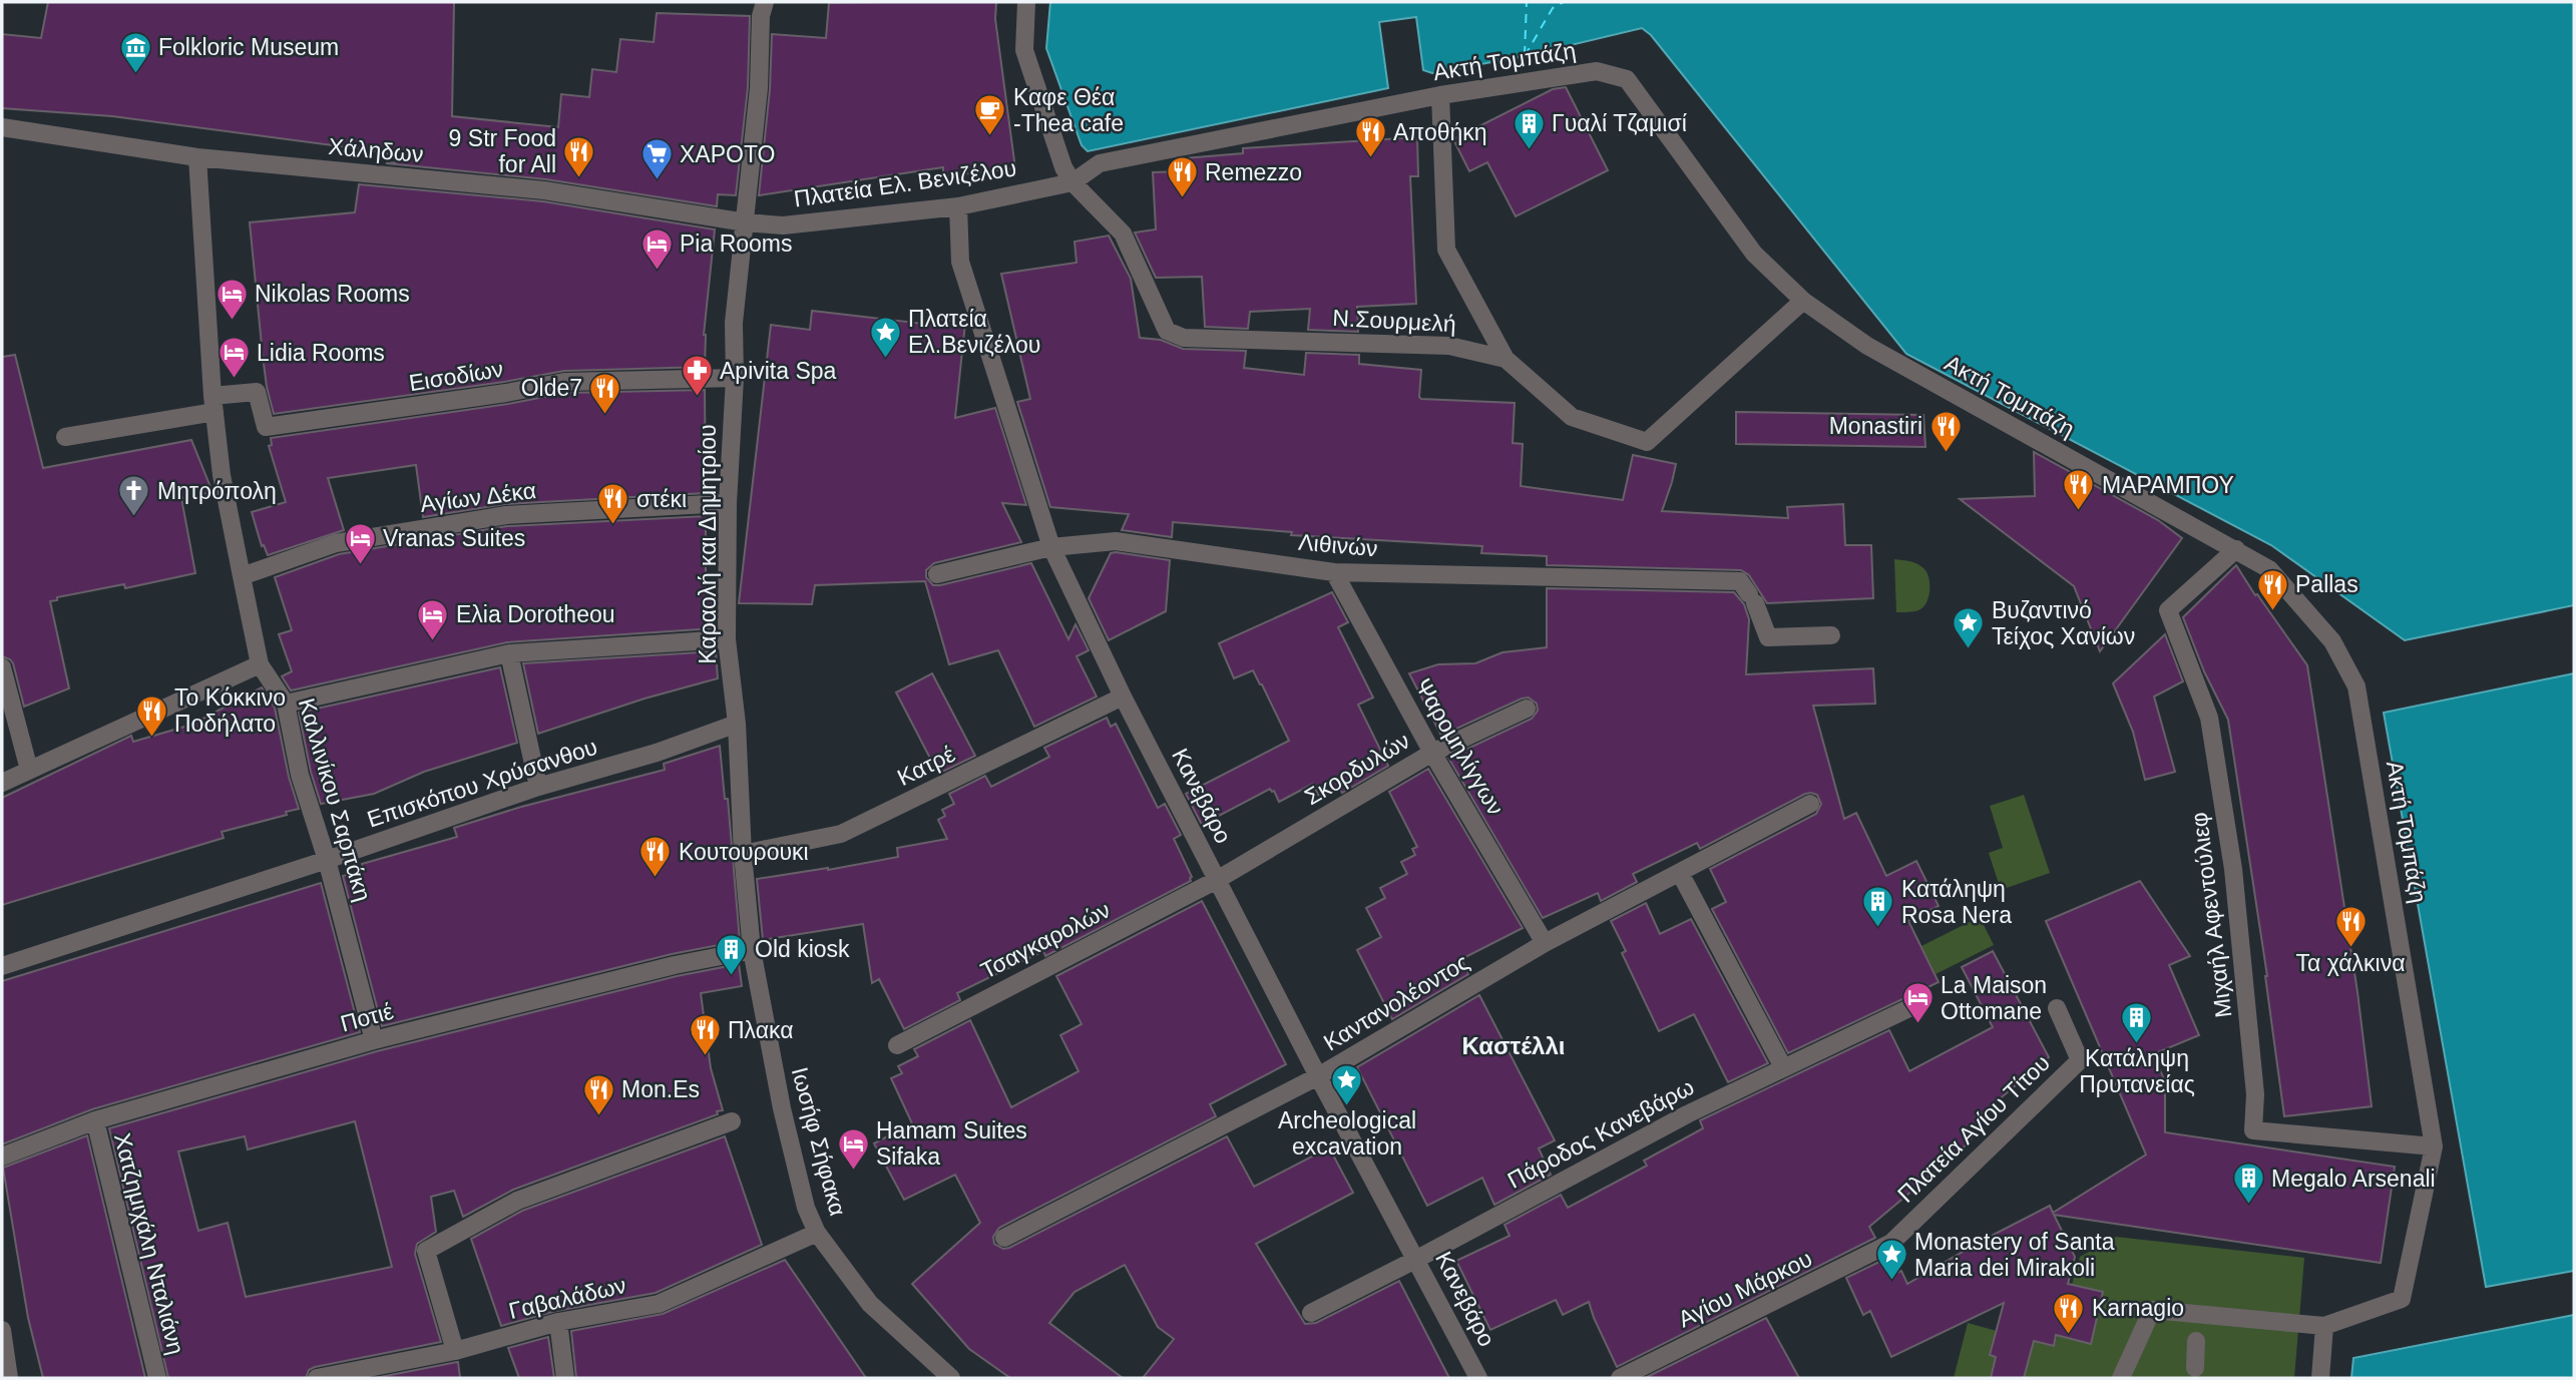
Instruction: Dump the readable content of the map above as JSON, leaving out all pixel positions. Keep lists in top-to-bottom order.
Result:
{
  "streets": {
    "street": [
      "Ακτή Τομπάζη",
      "Χάληδων",
      "Πλατεία Ελ. Βενιζέλου",
      "Ν.Σουρμελή",
      "Εισοδίων",
      "Αγίων Δέκα",
      "Καραολή και Δημητρίου",
      "Λιθινών",
      "Ψαρομηλίγγων",
      "Κατρέ",
      "Σκορδυλών",
      "Επισκόπου Χρύσανθου",
      "Κανεβάρο",
      "Καλλινίκου Σαρπάκη",
      "Μιχαήλ Αφεντούλιεφ",
      "Τσαγκαρολών",
      "Καντανολέοντος",
      "Ποτιέ",
      "Πλατεία Αγίου Τίτου",
      "Πάροδος Κανεβάρω",
      "Ιωσήφ Σήφακα",
      "Χατζημιχάλη Νταλιάνη",
      "Αγίου Μάρκου",
      "Γαβαλάδων"
    ]
  },
  "crossings": [
    ["Ακτή Τομπάζη", "Πλατεία Ελ. Βενιζέλου"],
    ["Ακτή Τομπάζη", "Ν.Σουρμελή"],
    ["Ακτή Τομπάζη", "Μιχαήλ Αφεντούλιεφ"],
    ["Χάληδων", "Πλατεία Ελ. Βενιζέλου"],
    ["Χάληδων", "Καραολή και Δημητρίου"],
    ["Χάληδων", "Καλλινίκου Σαρπάκη"],
    ["Πλατεία Ελ. Βενιζέλου", "Ν.Σουρμελή"],
    ["Πλατεία Ελ. Βενιζέλου", "Καραολή και Δημητρίου"],
    ["Πλατεία Ελ. Βενιζέλου", "Κανεβάρο"],
    ["Εισοδίων", "Καραολή και Δημητρίου"],
    ["Εισοδίων", "Καλλινίκου Σαρπάκη"],
    ["Αγίων Δέκα", "Καραολή και Δημητρίου"],
    ["Αγίων Δέκα", "Καλλινίκου Σαρπάκη"],
    ["Καραολή και Δημητρίου", "Κατρέ"],
    ["Καραολή και Δημητρίου", "Επισκόπου Χρύσανθου"],
    ["Καραολή και Δημητρίου", "Ποτιέ"],
    ["Καραολή και Δημητρίου", "Ιωσήφ Σήφακα"],
    ["Λιθινών", "Ψαρομηλίγγων"],
    ["Λιθινών", "Κανεβάρο"],
    ["Ψαρομηλίγγων", "Σκορδυλών"],
    ["Ψαρομηλίγγων", "Καντανολέοντος"],
    ["Κατρέ", "Κανεβάρο"],
    ["Σκορδυλών", "Κανεβάρο"],
    ["Σκορδυλών", "Τσαγκαρολών"],
    ["Επισκόπου Χρύσανθου", "Καλλινίκου Σαρπάκη"],
    ["Κανεβάρο", "Τσαγκαρολών"],
    ["Κανεβάρο", "Καντανολέοντος"],
    ["Κανεβάρο", "Πάροδος Κανεβάρω"],
    ["Καλλινίκου Σαρπάκη", "Ποτιέ"],
    ["Ποτιέ", "Ιωσήφ Σήφακα"],
    ["Ποτιέ", "Χατζημιχάλη Νταλιάνη"],
    ["Πλατεία Αγίου Τίτου", "Αγίου Μάρκου"],
    ["Ιωσήφ Σήφακα", "Γαβαλάδων"]
  ],
  "districts": ["Καστέλλι"],
  "places": {
    "museum": ["Folkloric Museum"],
    "cafe": ["Καφε Θέα -Thea cafe"],
    "building": [
      "Γυαλί Τζαμισί",
      "Κατάληψη Rosa Nera",
      "Old kiosk",
      "Κατάληψη Πρυτανείας",
      "Megalo Arsenali"
    ],
    "restaurant": [
      "Αποθήκη",
      "9 Str Food for All",
      "Remezzo",
      "Olde7",
      "Monastiri",
      "ΜΑΡΑΜΠΟΥ",
      "στέκι",
      "Pallas",
      "Το Κόκκινο Ποδήλατο",
      "Κουτουρουκι",
      "Τα χάλκινα",
      "Πλακα",
      "Mon.Es",
      "Karnagio"
    ],
    "supermarket": ["ΧΑΡΟΤΟ"],
    "hotel": [
      "Pia Rooms",
      "Nikolas Rooms",
      "Lidia Rooms",
      "Vranas Suites",
      "Eλia Dorotheou",
      "La Maison Ottomane",
      "Hamam Suites Sifaka"
    ],
    "place": [
      "Πλατεία Ελ.Βενιζέλου",
      "Βυζαντινό Τείχος Χανίων",
      "Archeological excavation",
      "Monastery of Santa Maria dei Mirakoli"
    ],
    "pharmacy": ["Apivita Spa"],
    "church": ["Μητρόπολη"]
  }
}
